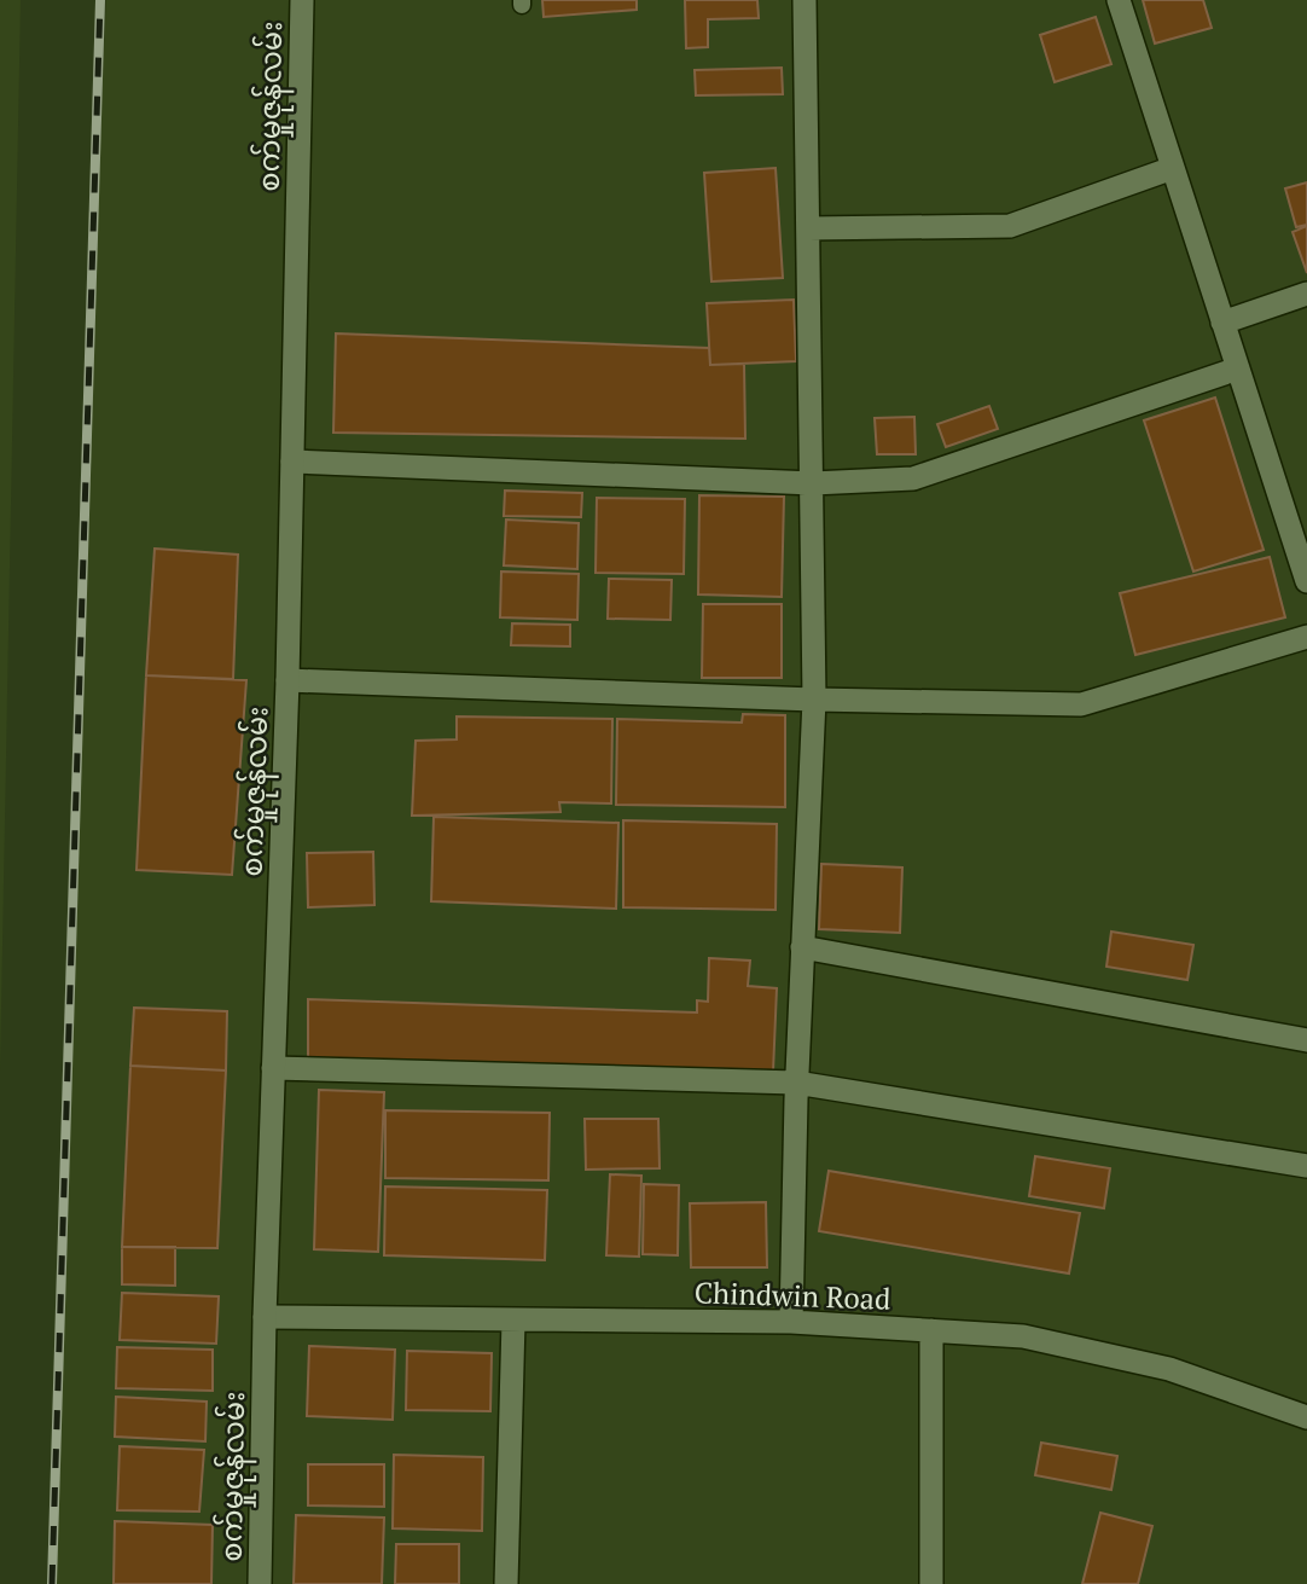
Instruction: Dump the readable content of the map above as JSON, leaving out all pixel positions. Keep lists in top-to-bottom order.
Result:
{
  "streets": {
    "street": ["စက်မှုဇုန်လမ်း", "Chindwin Road"]
  },
  "crossings": [
    ["စက်မှုဇုန်လမ်း", "Chindwin Road"]
  ]
}
